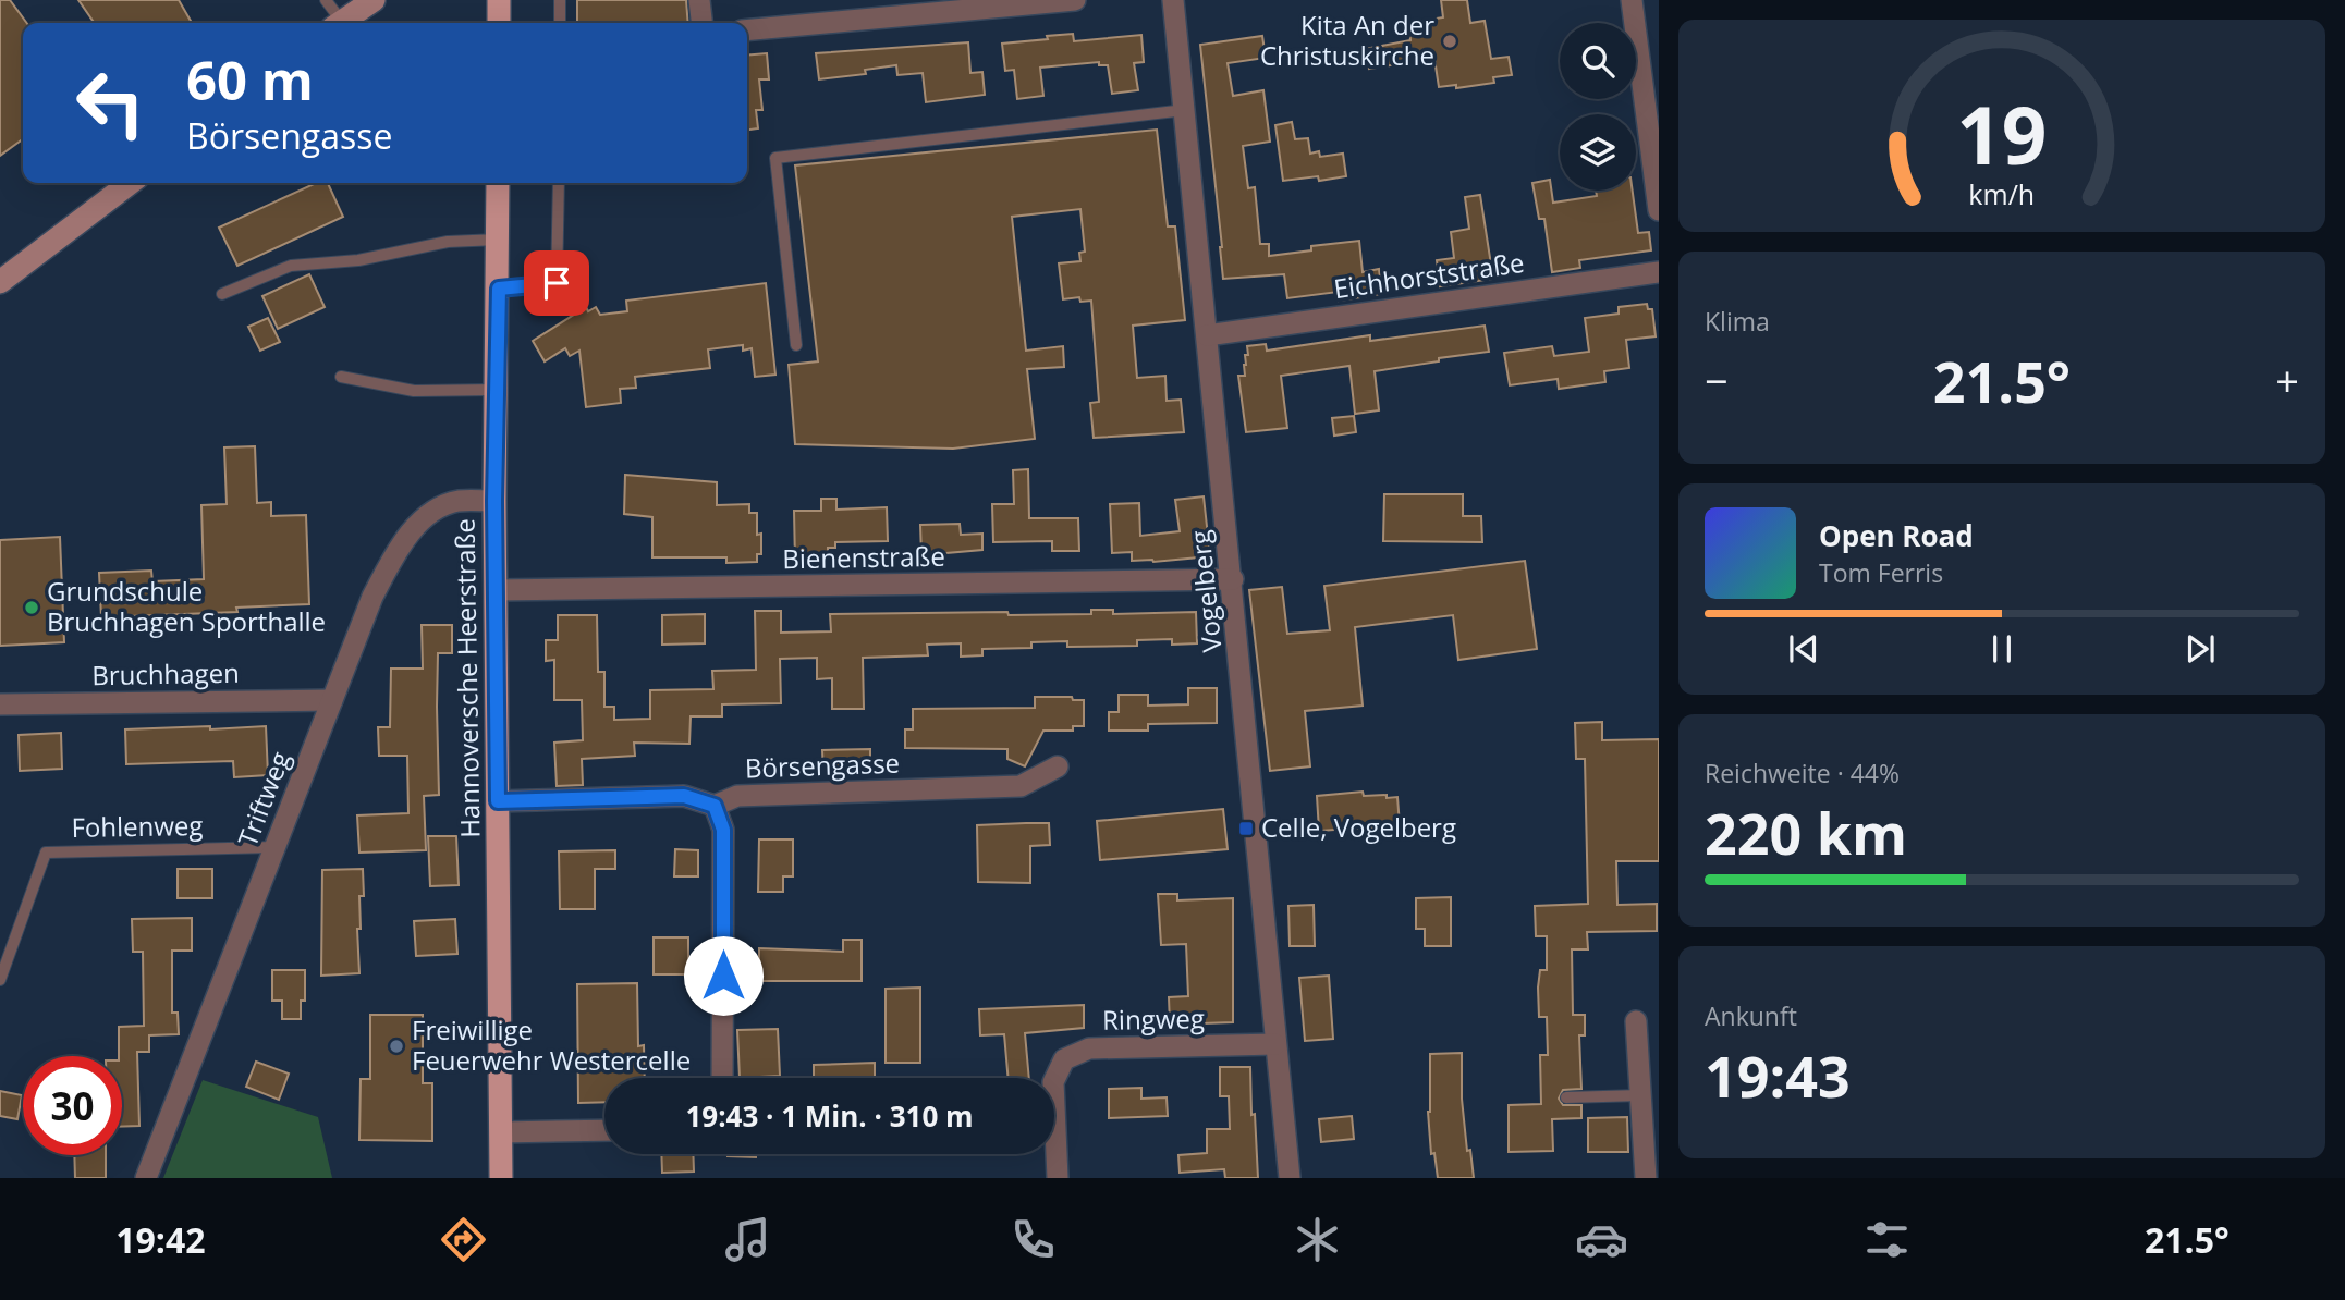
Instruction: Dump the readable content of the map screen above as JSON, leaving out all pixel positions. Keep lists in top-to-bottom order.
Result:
{
  "streets": {
    "main road": ["Hannoversche Heerstraße"],
    "street": [
      "Eichhorststraße",
      "Bienenstraße",
      "Vogelberg",
      "Bruchhagen",
      "Börsengasse",
      "Triftweg",
      "Ringweg"
    ],
    "lane": ["Fohlenweg"]
  },
  "crossings": [
    ["Eichhorststraße", "Vogelberg"],
    ["Bienenstraße", "Vogelberg"],
    ["Bienenstraße", "Hannoversche Heerstraße"],
    ["Vogelberg", "Ringweg"],
    ["Bruchhagen", "Triftweg"],
    ["Hannoversche Heerstraße", "Börsengasse"],
    ["Hannoversche Heerstraße", "Triftweg"],
    ["Triftweg", "Fohlenweg"]
  ],
  "places": {
    "other": ["Kita An der Christuskirche", "Grundschule Bruchhagen Sporthalle", "Freiwillige Feuerwehr Westercelle"],
    "transit": ["Celle, Vogelberg"]
  },
  "page": {
    "turn": ["60 m", "Börsengasse"],
    "tile": [
      "Klima",
      ["Reichweite · 44%", "220 km"],
      ["Ankunft", "19:43"]
    ],
    "heat": ["−", "21.5°", "+"],
    "song": ["Open Road", "Tom Ferris"],
    "limit": "30",
    "trip": "19:43 · 1 Min. · 310 m",
    "tabs": ["19:42", "21.5°"],
    "gauge": ["19", "km/h"]
  }
}
